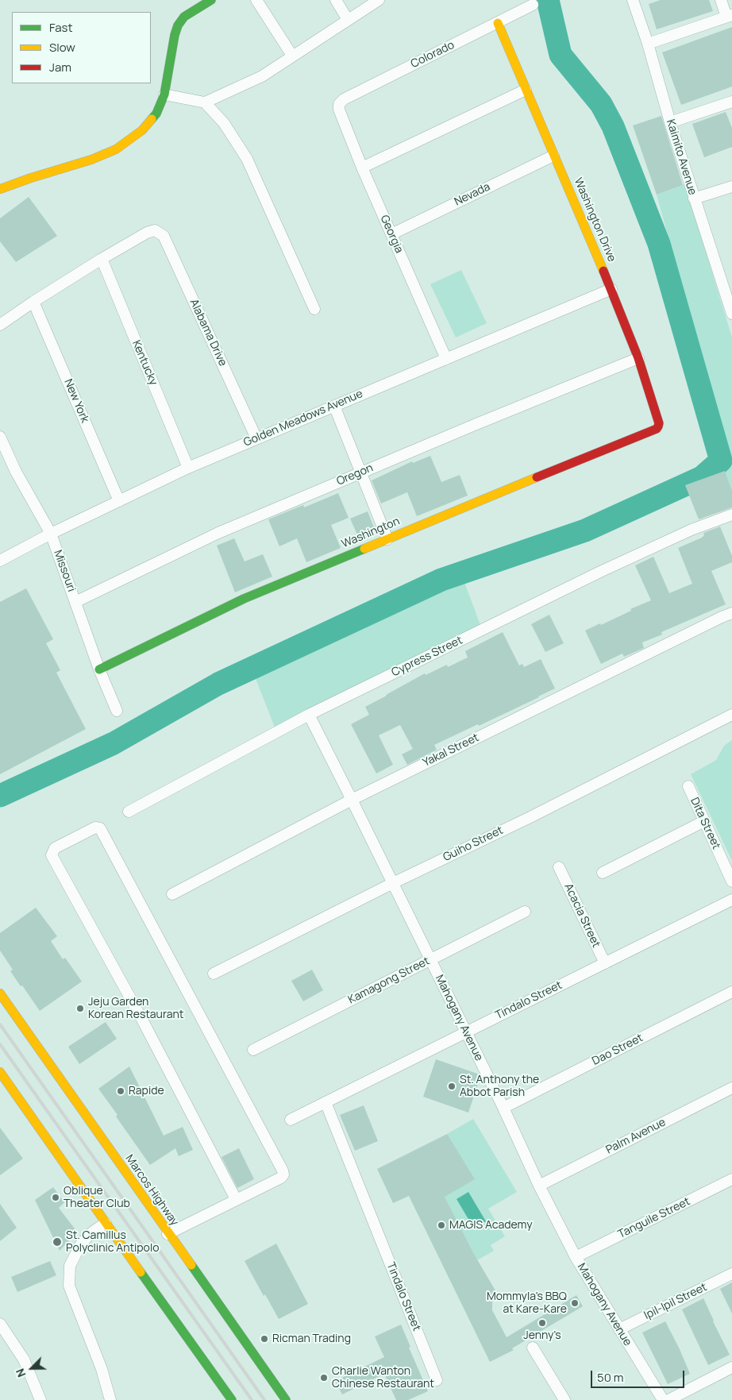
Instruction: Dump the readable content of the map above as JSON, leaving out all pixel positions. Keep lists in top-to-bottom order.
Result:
{
  "streets": {
    "street": [
      "Colorado",
      "Kaimito Avenue",
      "Nevada",
      "Washington Drive",
      "Georgia",
      "Alabama Drive",
      "Kentucky",
      "New York",
      "Golden Meadows Avenue",
      "Oregon",
      "Washington",
      "Missouri",
      "Cypress Street",
      "Yakal Street",
      "Dita Street",
      "Guiho Street",
      "Acacia Street",
      "Kamagong Street",
      "Tindalo Street",
      "Mahogany Avenue",
      "Dao Street",
      "Palm Avenue",
      "Marcos Highway",
      "Tanguile Street",
      "Ipil-Ipil Street"
    ]
  },
  "crossings": [
    ["Colorado", "Washington Drive"],
    ["Colorado", "Georgia"],
    ["Nevada", "Washington Drive"],
    ["Nevada", "Georgia"],
    ["Washington Drive", "Golden Meadows Avenue"],
    ["Washington Drive", "Oregon"],
    ["Washington Drive", "Washington"],
    ["Georgia", "Golden Meadows Avenue"],
    ["Alabama Drive", "Kentucky"],
    ["Alabama Drive", "Golden Meadows Avenue"],
    ["Kentucky", "Golden Meadows Avenue"],
    ["New York", "Golden Meadows Avenue"],
    ["Golden Meadows Avenue", "Missouri"],
    ["Oregon", "Missouri"],
    ["Washington", "Missouri"],
    ["Cypress Street", "Mahogany Avenue"],
    ["Yakal Street", "Mahogany Avenue"],
    ["Guiho Street", "Mahogany Avenue"],
    ["Acacia Street", "Tindalo Street"],
    ["Kamagong Street", "Mahogany Avenue"],
    ["Tindalo Street", "Mahogany Avenue"],
    ["Mahogany Avenue", "Dao Street"],
    ["Mahogany Avenue", "Palm Avenue"],
    ["Mahogany Avenue", "Tanguile Street"],
    ["Mahogany Avenue", "Ipil-Ipil Street"]
  ],
  "places": [
    "Jeju Garden Korean Restaurant",
    "St. Anthony the Abbot Parish",
    "Rapide",
    "Oblique Theater Club",
    "MAGIS Academy",
    "St. Camillus Polyclinic Antipolo",
    "Mommyla's BBQ at Kare-Kare",
    "Jenny's",
    "Ricman Trading",
    "Charlie Wanton Chinese Restaurant"
  ],
  "legend": ["Fast", "Slow", "Jam"],
  "scale_bar": "50 m",
  "north": "bottom left"
}
